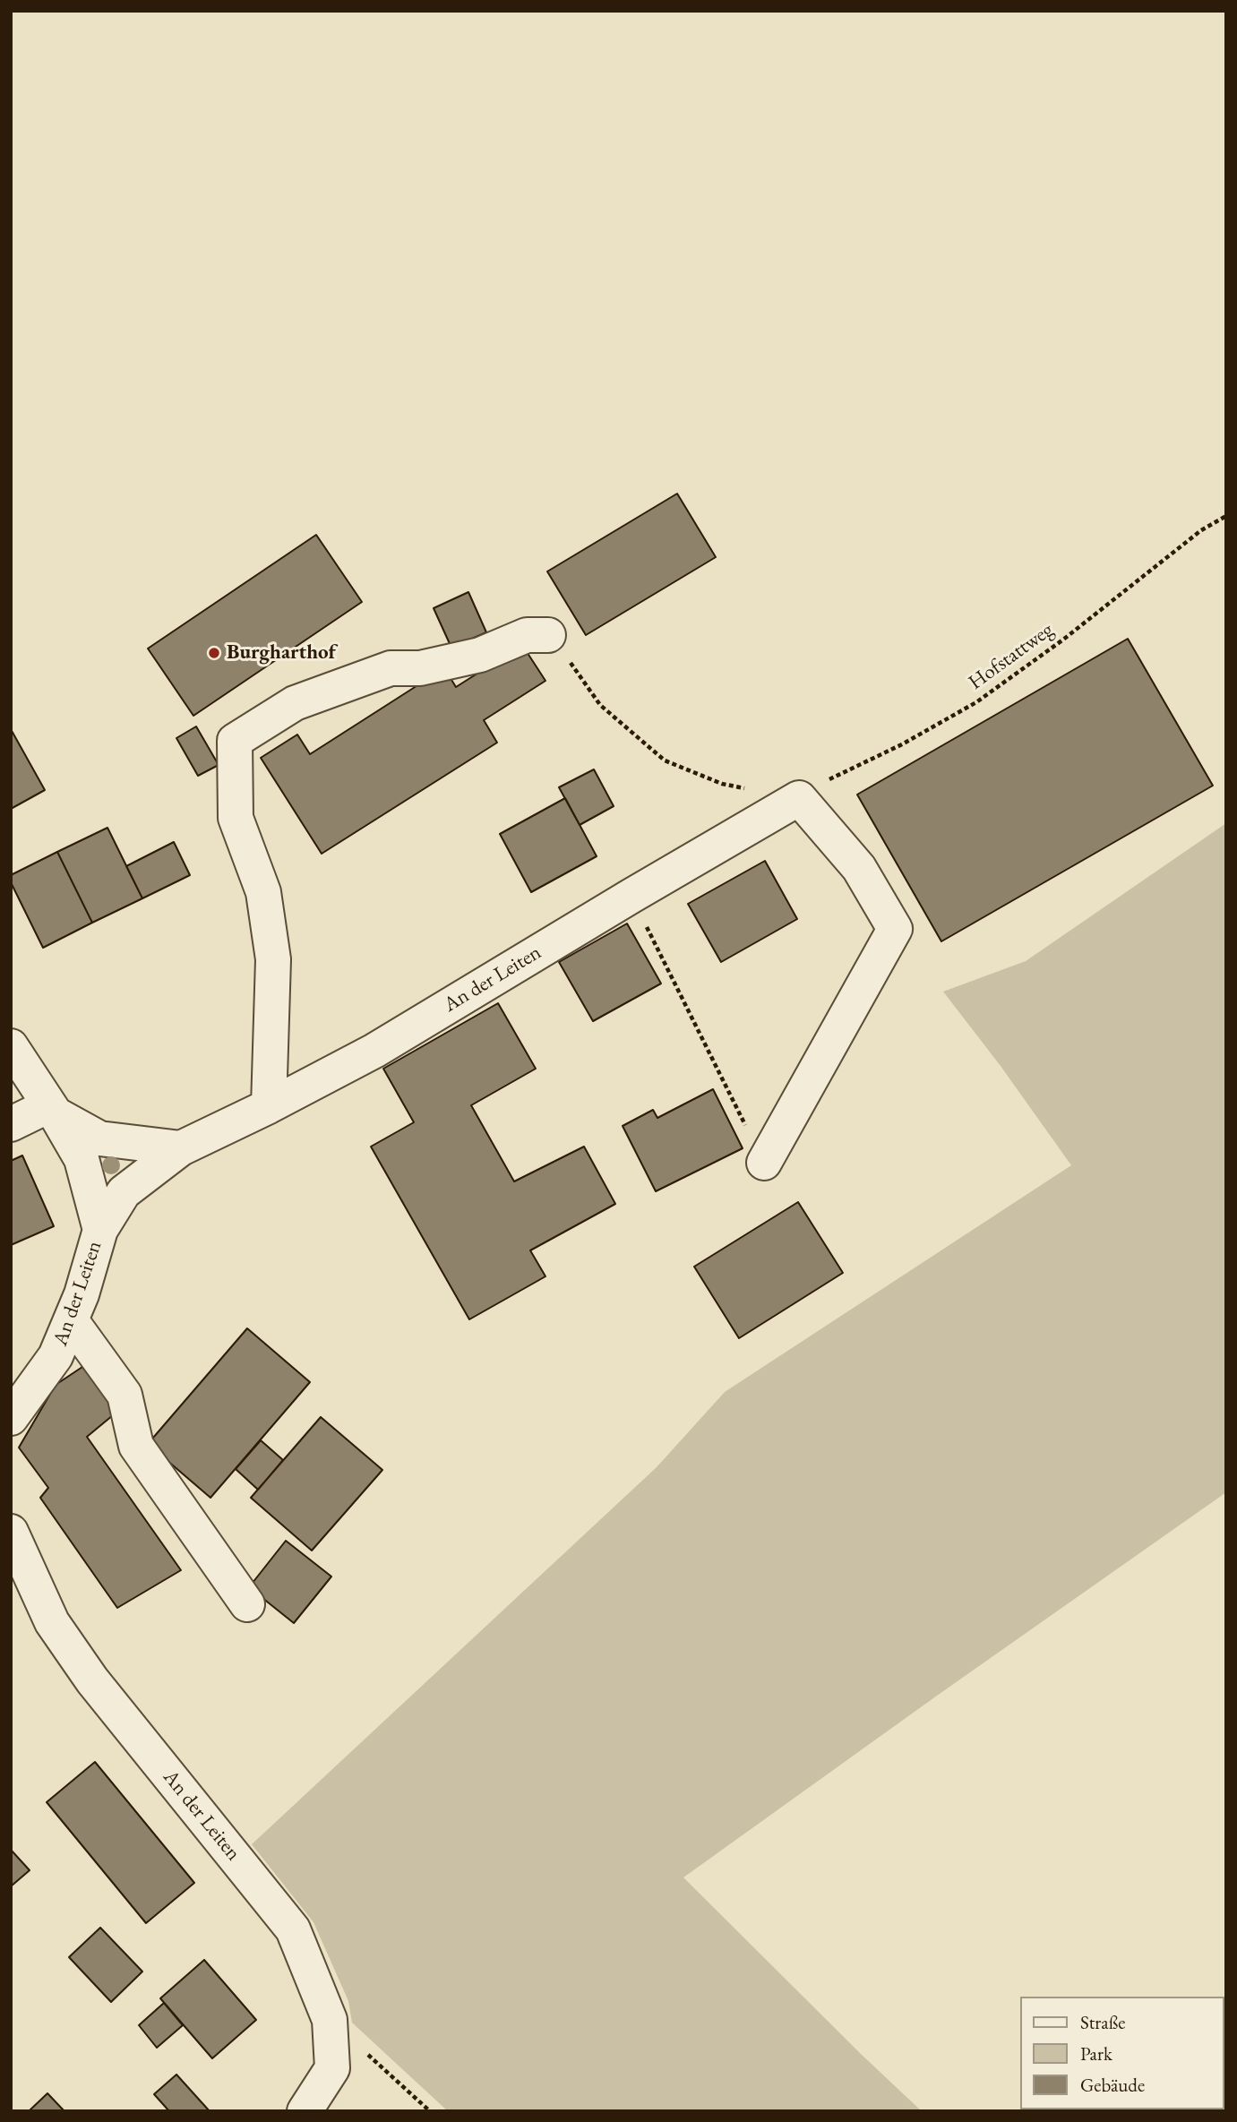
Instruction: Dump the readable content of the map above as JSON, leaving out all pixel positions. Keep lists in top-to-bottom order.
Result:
{
  "streets": {
    "street": ["An der Leiten"],
    "path": ["Hofstattweg"]
  },
  "crossings": [
    ["Hofstattweg", "An der Leiten"]
  ],
  "places": ["Burgharthof"],
  "legend": ["Straße", "Park", "Gebäude"]
}
